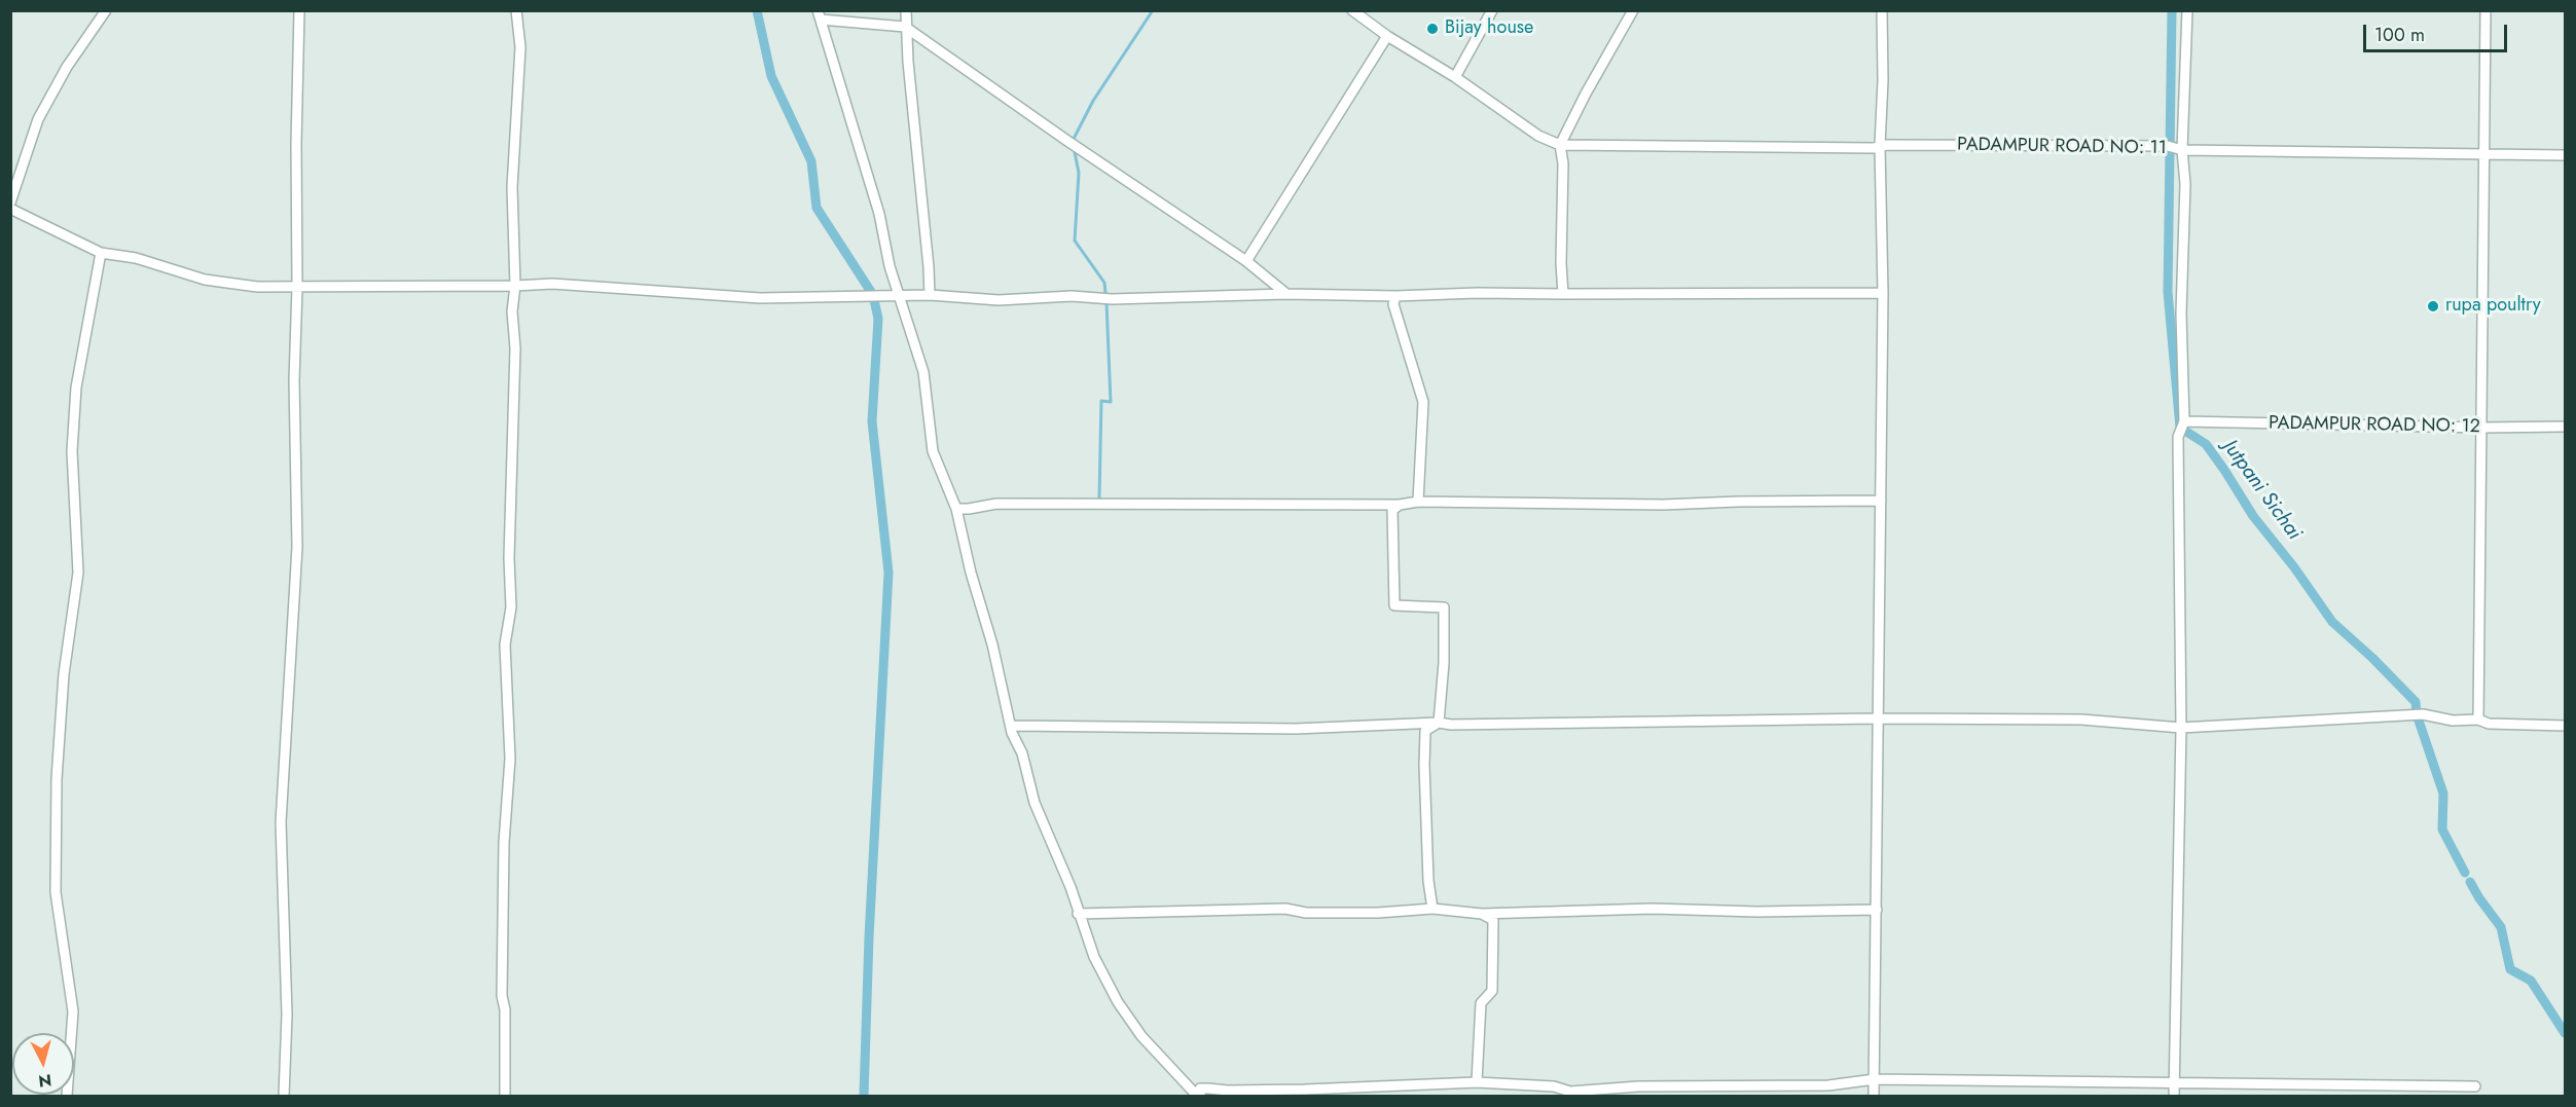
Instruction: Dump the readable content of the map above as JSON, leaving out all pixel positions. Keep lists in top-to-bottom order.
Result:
{
  "streets": {
    "street": ["PADAMPUR ROAD NO: 11", "PADAMPUR ROAD NO: 12"]
  },
  "water": ["Jutpani Sichai"],
  "places": ["Bijay house", "rupa poultry"],
  "scale_bar": "100 m",
  "north": "bottom"
}
